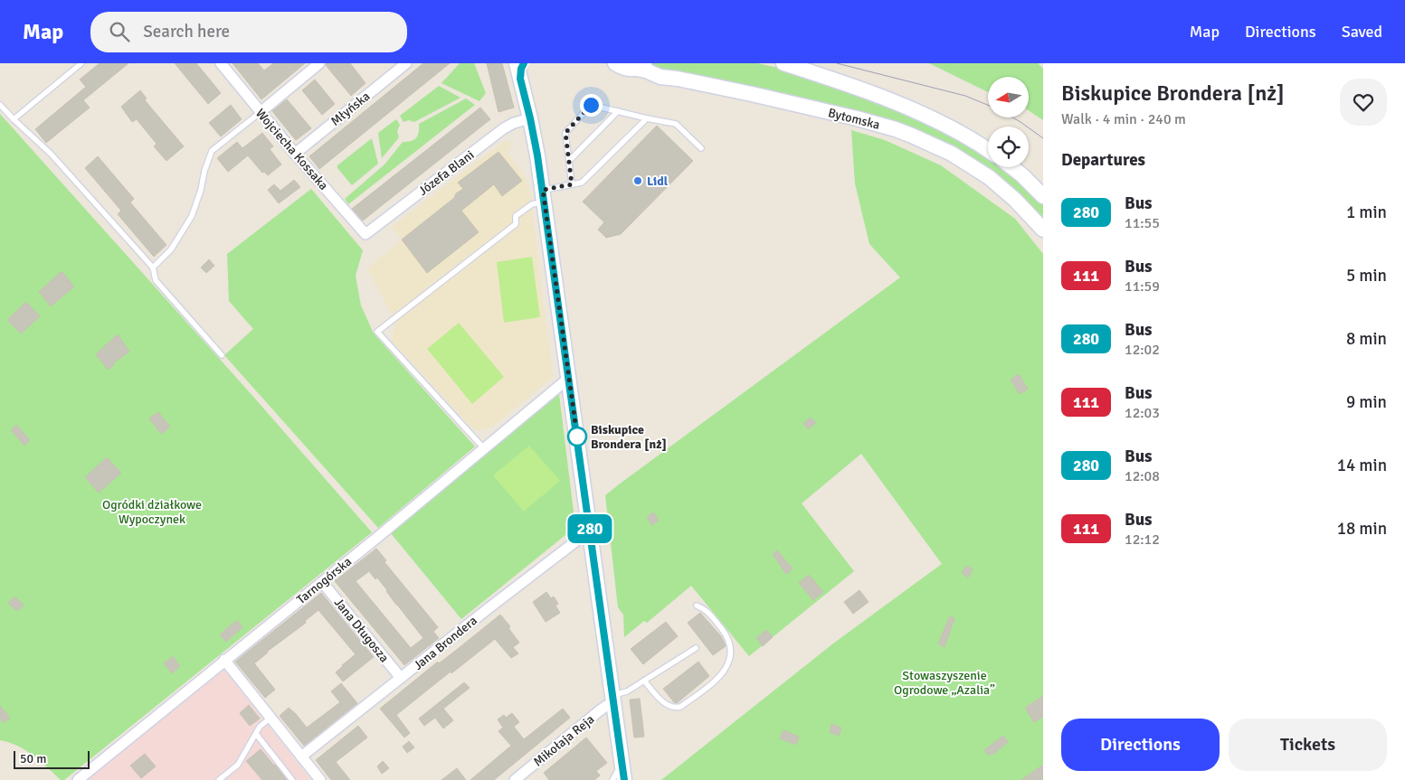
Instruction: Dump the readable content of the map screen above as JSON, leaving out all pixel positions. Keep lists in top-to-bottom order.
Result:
{
  "streets": {
    "street": [
      "Młyńska",
      "Bytomska",
      "Wojciecha Kossaka",
      "Józefa Blani",
      "Tarnogórska",
      "Jana Długosza",
      "Jana Brondera",
      "Mikołaja Reja"
    ]
  },
  "crossings": [
    ["Młyńska", "Wojciecha Kossaka"],
    ["Wojciecha Kossaka", "Józefa Blani"],
    ["Tarnogórska", "Jana Długosza"],
    ["Jana Długosza", "Jana Brondera"]
  ],
  "parks": ["Ogródki działkowe Wypoczynek", "Stowaszyszenie Ogrodowe „Azalia”"],
  "places": ["Lidl", "Biskupice Brondera [nż]"],
  "lines": ["bus line 280"],
  "scale_bar": "50 m",
  "north": "left",
  "page": {
    "header": "Map",
    "search": "Search here",
    "nav": ["Map", "Directions", "Saved"],
    "on_map": "280",
    "heading": [
      ["Biskupice Brondera [nż]", "Walk · 4 min · 240 m"],
      "Departures"
    ],
    "list": [
      {
        "mark": "280",
        "name": "Bus",
        "note": "11:55",
        "value": "1 min"
      },
      {
        "mark": "111",
        "name": "Bus",
        "note": "11:59",
        "value": "5 min"
      },
      {
        "mark": "280",
        "name": "Bus",
        "note": "12:02",
        "value": "8 min"
      },
      {
        "mark": "111",
        "name": "Bus",
        "note": "12:03",
        "value": "9 min"
      },
      {
        "mark": "280",
        "name": "Bus",
        "note": "12:08",
        "value": "14 min"
      },
      {
        "mark": "111",
        "name": "Bus",
        "note": "12:12",
        "value": "18 min"
      }
    ],
    "buttons": ["Directions", "Tickets"],
    "scale": "50 m"
  }
}
